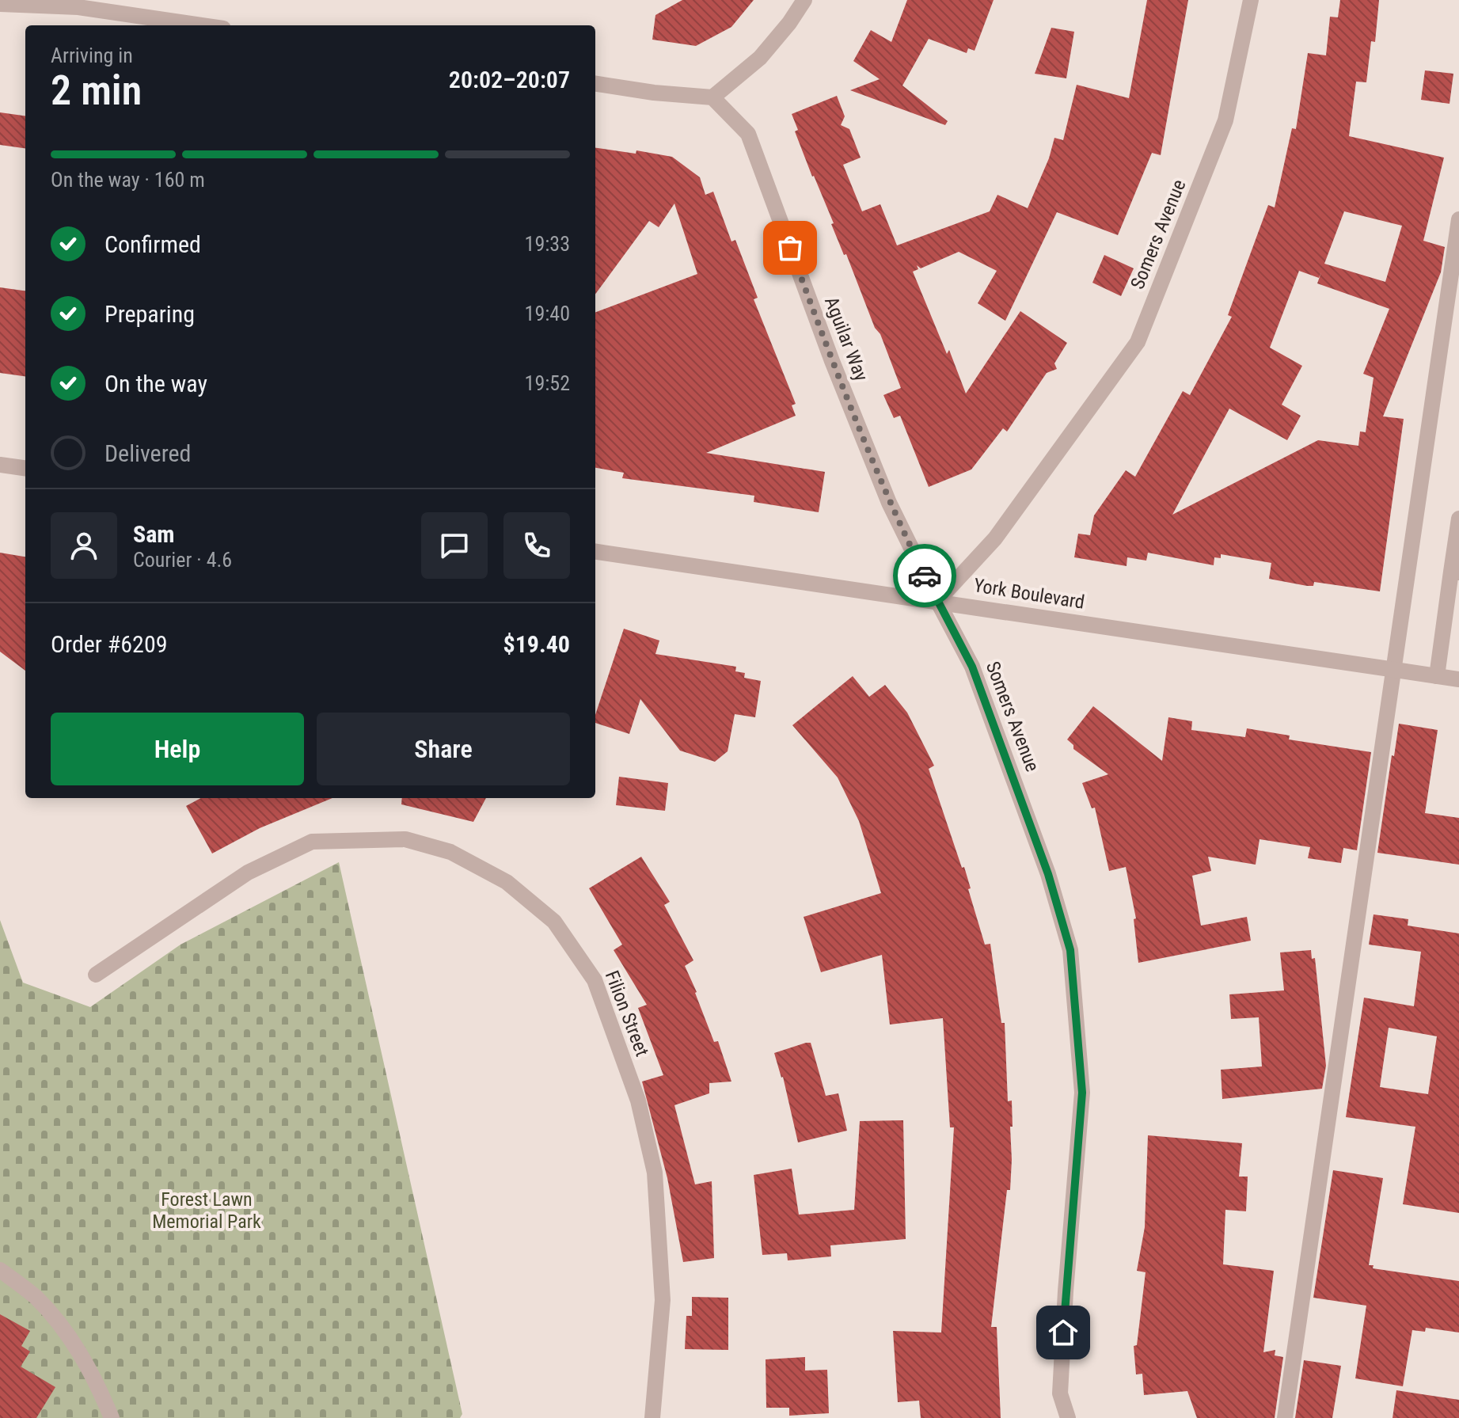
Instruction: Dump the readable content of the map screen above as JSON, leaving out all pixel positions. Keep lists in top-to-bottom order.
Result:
{
  "streets": {
    "street": [
      "Somers Avenue",
      "Aguilar Way",
      "York Boulevard",
      "Filion Street"
    ]
  },
  "crossings": [
    ["Somers Avenue", "Aguilar Way"],
    ["Somers Avenue", "York Boulevard"],
    ["Aguilar Way", "York Boulevard"]
  ],
  "parks": ["Forest Lawn Memorial Park"],
  "page": {
    "heading": ["2 min", "Arriving in", "20:02–20:07"],
    "panel": [
      "Sam",
      "Courier · 4.6",
      "Order #6209",
      "$19.40"
    ],
    "bar": "On the way · 160 m",
    "list": [
      ["Confirmed", "19:33"],
      ["Preparing", "19:40"],
      ["On the way", "19:52"],
      "Delivered"
    ],
    "buttons": ["Help", "Share"]
  }
}
